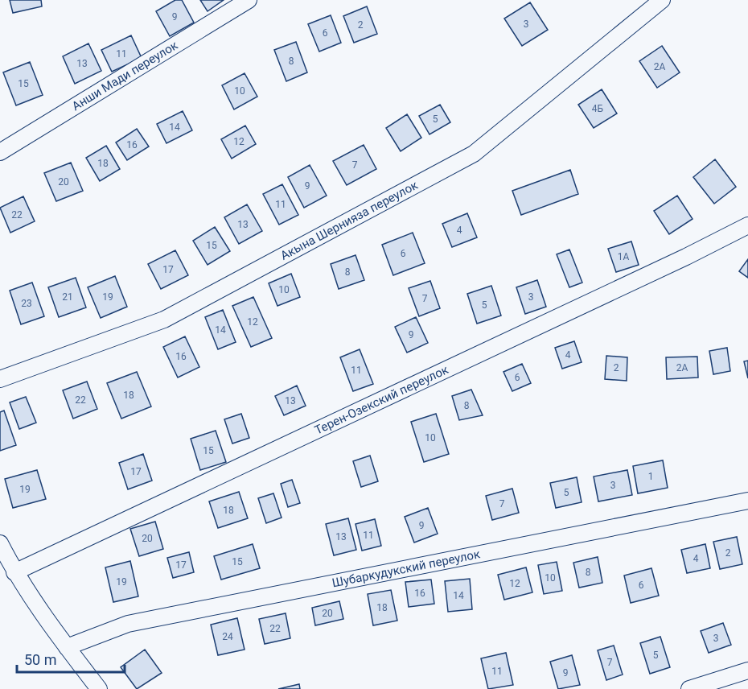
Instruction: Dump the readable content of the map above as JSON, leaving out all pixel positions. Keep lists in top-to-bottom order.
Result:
{
  "streets": {
    "street": [
      "Анши Мади переулок",
      "Акына Шернияза переулок",
      "Терен-Озекский переулок",
      "Шубаркудукский переулок"
    ]
  },
  "house_numbers": [
    "9",
    "3",
    "2",
    "6",
    "11",
    "8",
    "13",
    "2А",
    "15",
    "10",
    "4Б",
    "5",
    "14",
    "12",
    "16",
    "18",
    "7",
    "20",
    "9",
    "11",
    "22",
    "13",
    "4",
    "15",
    "6",
    "1А",
    "17",
    "8",
    "10",
    "21",
    "19",
    "3",
    "7",
    "23",
    "5",
    "12",
    "14",
    "9",
    "4",
    "16",
    "2",
    "2А",
    "11",
    "6",
    "18",
    "22",
    "13",
    "8",
    "10",
    "15",
    "17",
    "1",
    "3",
    "19",
    "5",
    "7",
    "18",
    "9",
    "11",
    "13",
    "20",
    "2",
    "4",
    "15",
    "17",
    "8",
    "10",
    "19",
    "12",
    "6",
    "16",
    "14",
    "18",
    "20",
    "22",
    "24",
    "3",
    "5",
    "7",
    "11",
    "9"
  ],
  "scale_bar": "50 m"
}
